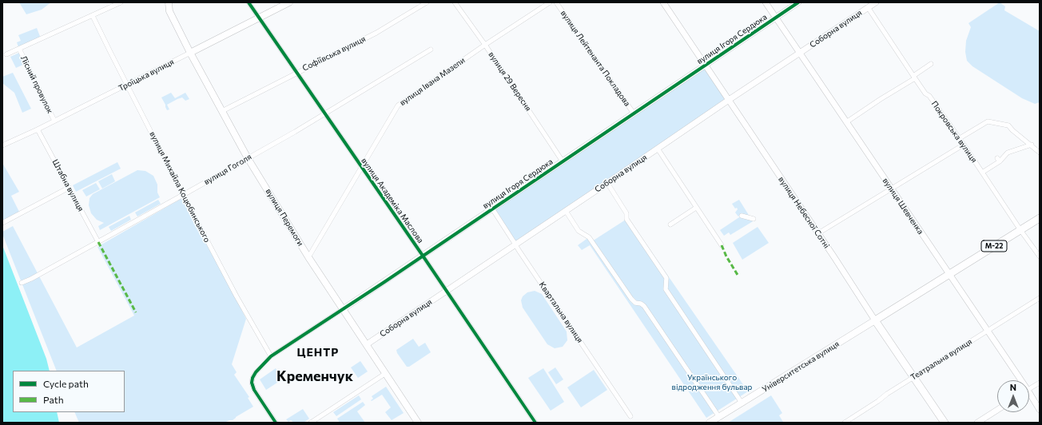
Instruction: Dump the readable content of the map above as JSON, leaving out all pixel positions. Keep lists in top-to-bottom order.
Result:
{
  "streets": {
    "highway": ["вулиця Небесної Сотні", "М-22"],
    "main road": ["Троїцька вулиця", "вулиця Перемоги", "Університетська вулиця"],
    "street": [
      "Соборна вулиця",
      "вулиця Ігоря Сердюка",
      "Софіївська вулиця",
      "вулиця Лейтенанта Покладова",
      "вулиця Івана Мазепи",
      "вулиця 29 Вересня",
      "Лісний провулок",
      "Покровська вулиця",
      "вулиця Гоголя",
      "Штабна вулиця",
      "вулиця Михайла Коцюбинського",
      "вулиця Академіка Маслова",
      "вулиця Шевченка",
      "Квартальна вулиця",
      "Театральна вулиця"
    ]
  },
  "crossings": [
    ["Соборна вулиця", "Покровська вулиця"],
    ["Соборна вулиця", "вулиця Академіка Маслова"],
    ["Соборна вулиця", "вулиця Шевченка"],
    ["Соборна вулиця", "вулиця Небесної Сотні"],
    ["Соборна вулиця", "вулиця Перемоги"],
    ["Соборна вулиця", "Квартальна вулиця"],
    ["вулиця Ігоря Сердюка", "вулиця Лейтенанта Покладова"],
    ["вулиця Ігоря Сердюка", "вулиця 29 Вересня"],
    ["вулиця Ігоря Сердюка", "вулиця Михайла Коцюбинського"],
    ["вулиця Ігоря Сердюка", "вулиця Академіка Маслова"],
    ["вулиця Ігоря Сердюка", "вулиця Шевченка"],
    ["вулиця Ігоря Сердюка", "вулиця Небесної Сотні"],
    ["вулиця Ігоря Сердюка", "вулиця Перемоги"],
    ["вулиця Ігоря Сердюка", "Квартальна вулиця"],
    ["Софіївська вулиця", "вулиця Академіка Маслова"],
    ["Софіївська вулиця", "вулиця Перемоги"],
    ["Троїцька вулиця", "Лісний провулок"],
    ["Троїцька вулиця", "Штабна вулиця"],
    ["Троїцька вулиця", "вулиця Михайла Коцюбинського"],
    ["Троїцька вулиця", "вулиця Академіка Маслова"],
    ["Троїцька вулиця", "вулиця Перемоги"],
    ["вулиця Івана Мазепи", "вулиця 29 Вересня"],
    ["вулиця Івана Мазепи", "вулиця Академіка Маслова"],
    ["вулиця Івана Мазепи", "вулиця Перемоги"],
    ["Покровська вулиця", "М-22"],
    ["вулиця Гоголя", "Штабна вулиця"],
    ["вулиця Гоголя", "вулиця Михайла Коцюбинського"],
    ["вулиця Гоголя", "вулиця Академіка Маслова"],
    ["вулиця Гоголя", "вулиця Перемоги"],
    ["вулиця Шевченка", "М-22"],
    ["вулиця Шевченка", "Театральна вулиця"],
    ["вулиця Небесної Сотні", "М-22"],
    ["вулиця Небесної Сотні", "Театральна вулиця"],
    ["вулиця Небесної Сотні", "Університетська вулиця"],
    ["М-22", "Університетська вулиця"]
  ],
  "districts": ["ЦЕНТР", "Кременчук"],
  "parks": ["Українського відродження бульвар"],
  "legend": ["Cycle path", "Path"],
  "north": "top"
}
